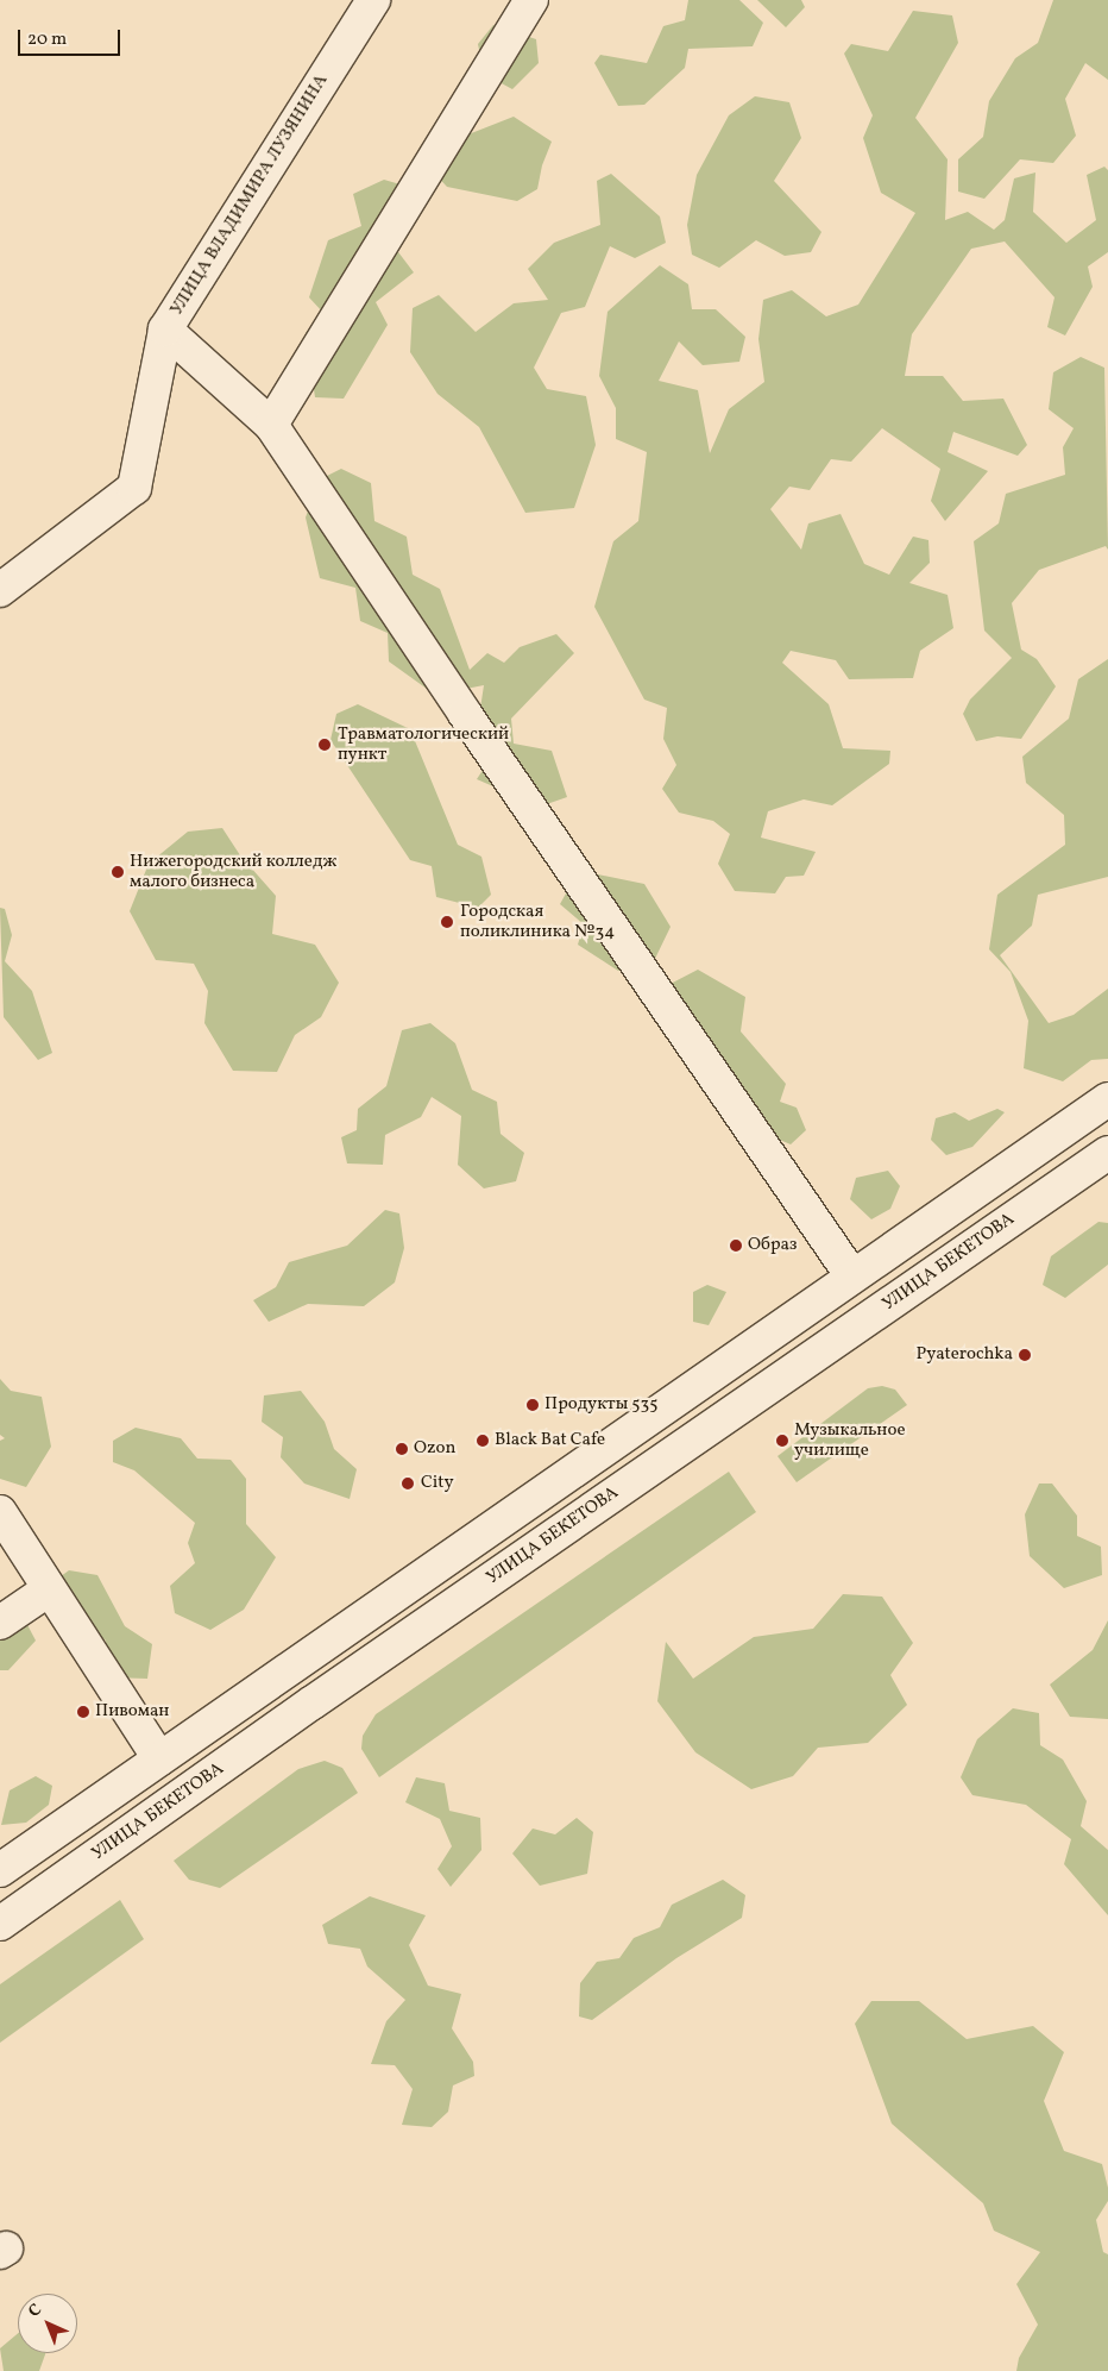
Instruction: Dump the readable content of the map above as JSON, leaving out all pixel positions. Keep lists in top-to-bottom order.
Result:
{
  "streets": {
    "street": ["УЛИЦА ВЛАДИМИРА ЛУЗЯНИНА", "УЛИЦА БЕКЕТОВА"]
  },
  "places": [
    "Травматологический пункт",
    "Нижегородский колледж малого бизнеса",
    "Городская поликлиника №34",
    "Образ",
    "Pyaterochka",
    "Продукты 535",
    "Black Bat Cafe",
    "Музыкальное училище",
    "Ozon",
    "City",
    "Пивоман"
  ],
  "scale_bar": "20 m",
  "north": "top left"
}
